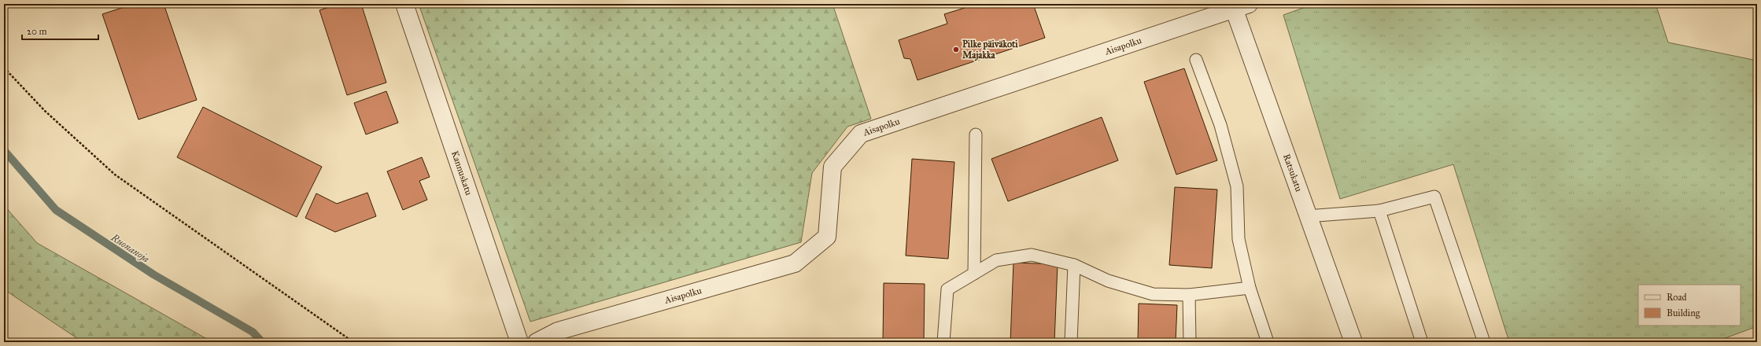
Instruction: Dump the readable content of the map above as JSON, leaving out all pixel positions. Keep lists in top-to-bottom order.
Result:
{
  "streets": {
    "street": ["Aisapolku", "Kannuskatu", "Ratsukatu"]
  },
  "crossings": [
    ["Aisapolku", "Ratsukatu"]
  ],
  "water": ["Ruonanoja"],
  "places": ["Pilke päiväkoti Majakka"],
  "legend": ["Road", "Building"],
  "scale_bar": "20 m"
}
